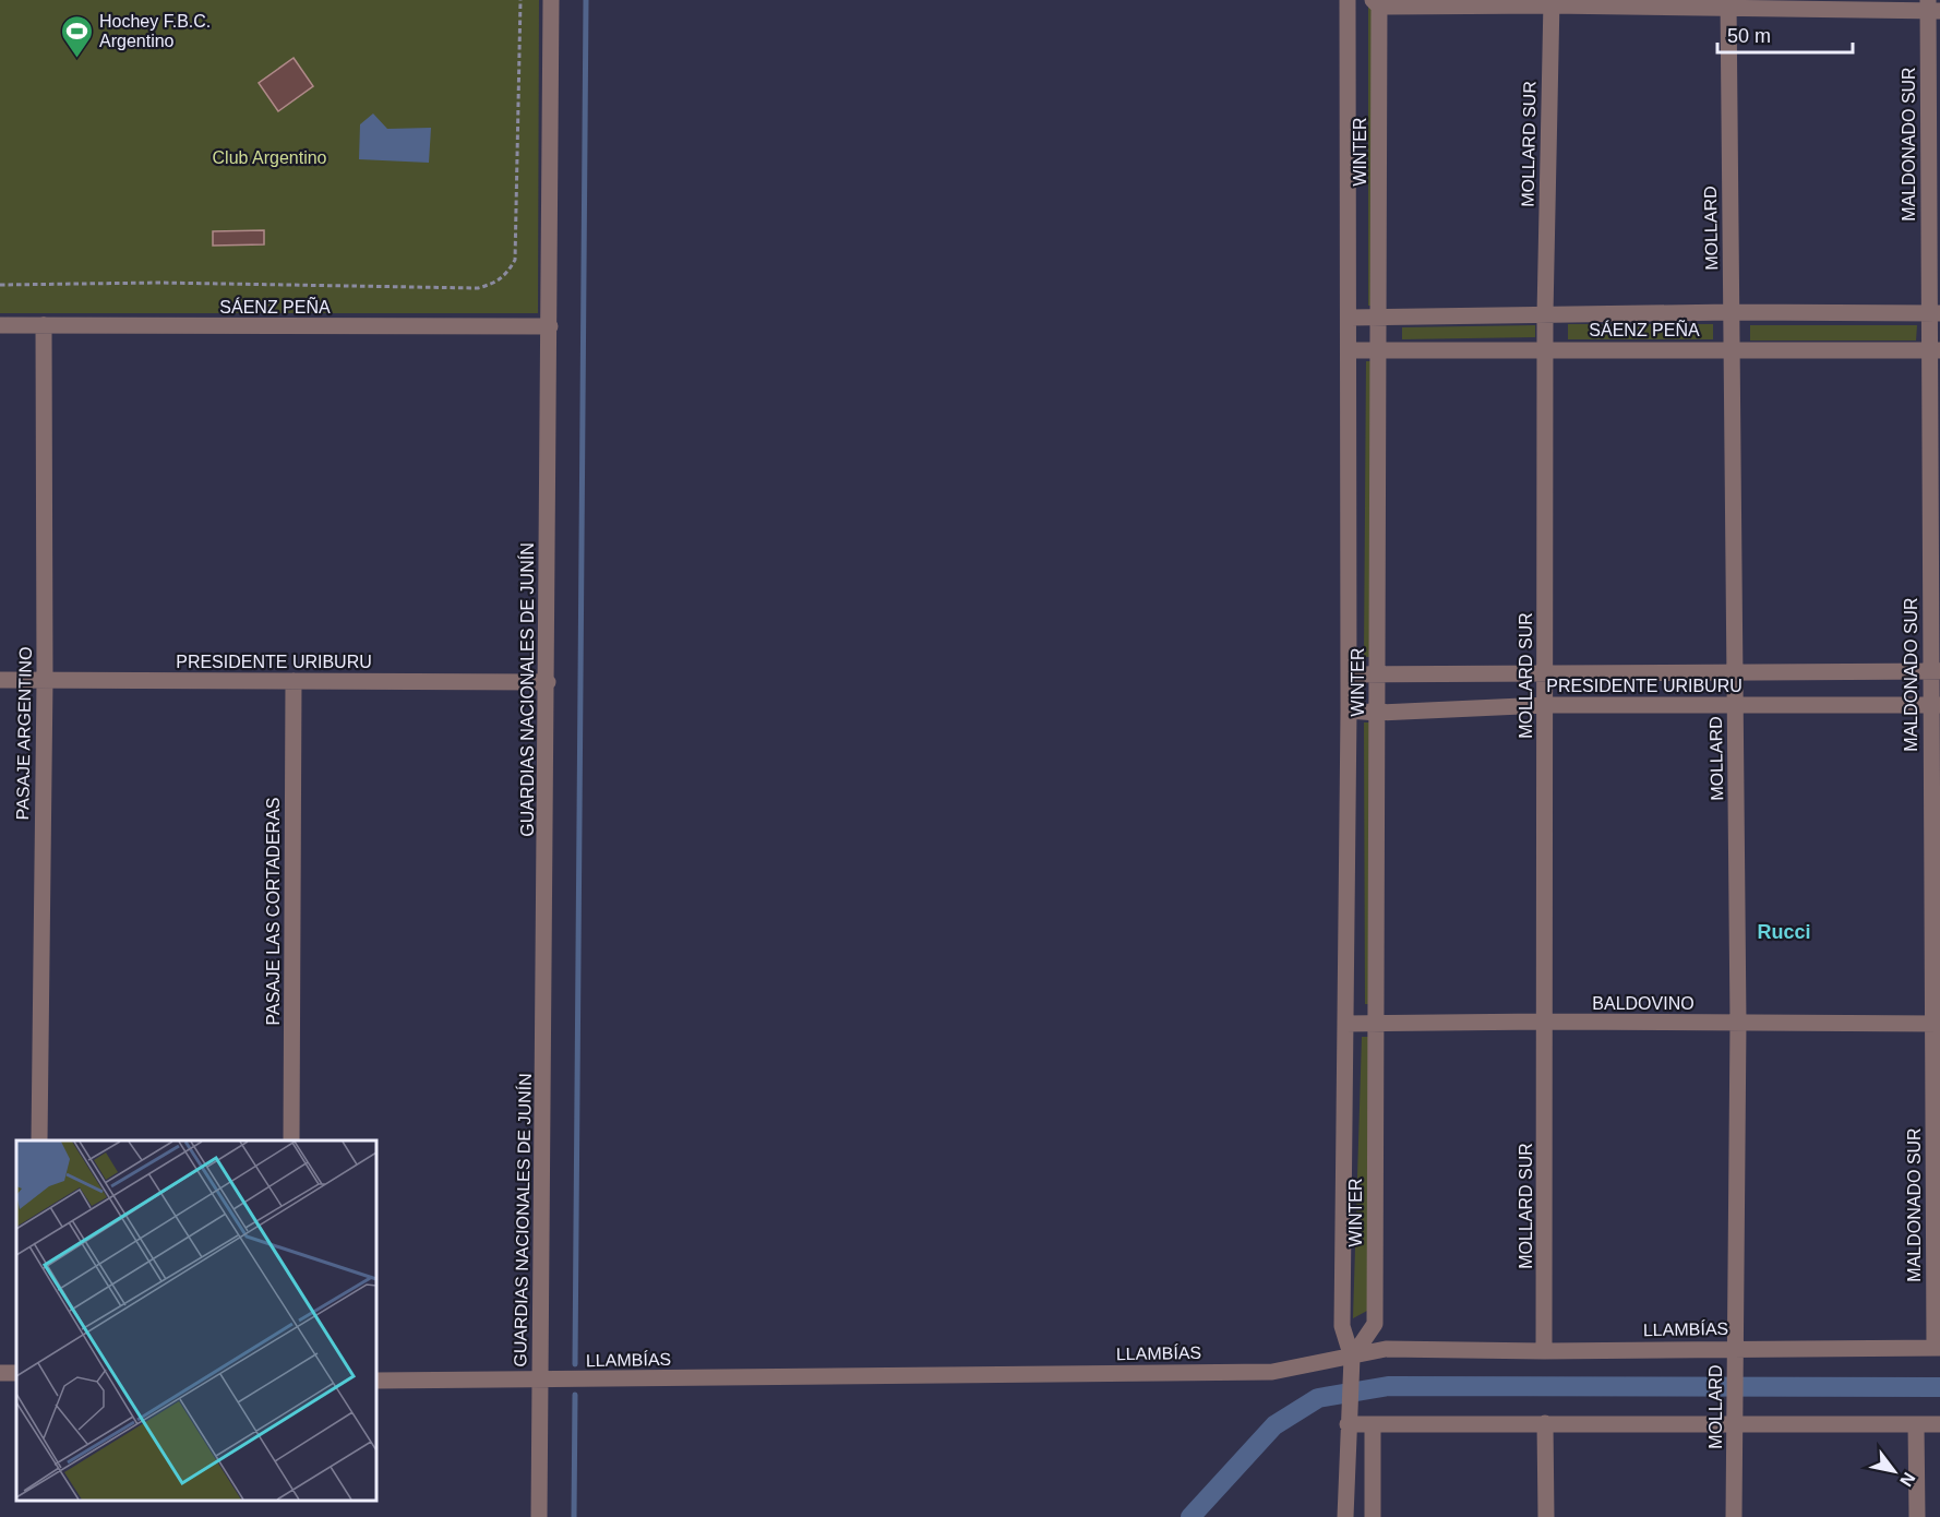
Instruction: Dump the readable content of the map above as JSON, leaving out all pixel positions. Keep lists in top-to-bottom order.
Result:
{
  "streets": {
    "street": [
      "MOLLARD SUR",
      "MALDONADO SUR",
      "WINTER",
      "MOLLARD",
      "SÁENZ PEÑA",
      "PRESIDENTE URIBURU",
      "GUARDIAS NACIONALES DE JUNÍN",
      "PASAJE ARGENTINO",
      "PASAJE LAS CORTADERAS",
      "BALDOVINO",
      "LLAMBÍAS"
    ]
  },
  "crossings": [
    ["MOLLARD SUR", "SÁENZ PEÑA"],
    ["MOLLARD SUR", "PRESIDENTE URIBURU"],
    ["MOLLARD SUR", "BALDOVINO"],
    ["MOLLARD SUR", "LLAMBÍAS"],
    ["MALDONADO SUR", "SÁENZ PEÑA"],
    ["MALDONADO SUR", "PRESIDENTE URIBURU"],
    ["MALDONADO SUR", "BALDOVINO"],
    ["MALDONADO SUR", "LLAMBÍAS"],
    ["WINTER", "SÁENZ PEÑA"],
    ["WINTER", "PRESIDENTE URIBURU"],
    ["WINTER", "BALDOVINO"],
    ["WINTER", "LLAMBÍAS"],
    ["MOLLARD", "SÁENZ PEÑA"],
    ["MOLLARD", "PRESIDENTE URIBURU"],
    ["MOLLARD", "BALDOVINO"],
    ["MOLLARD", "LLAMBÍAS"],
    ["SÁENZ PEÑA", "GUARDIAS NACIONALES DE JUNÍN"],
    ["SÁENZ PEÑA", "PASAJE ARGENTINO"],
    ["PRESIDENTE URIBURU", "GUARDIAS NACIONALES DE JUNÍN"],
    ["PRESIDENTE URIBURU", "PASAJE ARGENTINO"],
    ["PRESIDENTE URIBURU", "PASAJE LAS CORTADERAS"],
    ["GUARDIAS NACIONALES DE JUNÍN", "LLAMBÍAS"]
  ],
  "districts": ["Rucci"],
  "parks": ["Club Argentino"],
  "places": {
    "sports": ["Hochey F.B.C. Argentino"]
  },
  "scale_bar": "50 m",
  "north": "bottom right"
}
